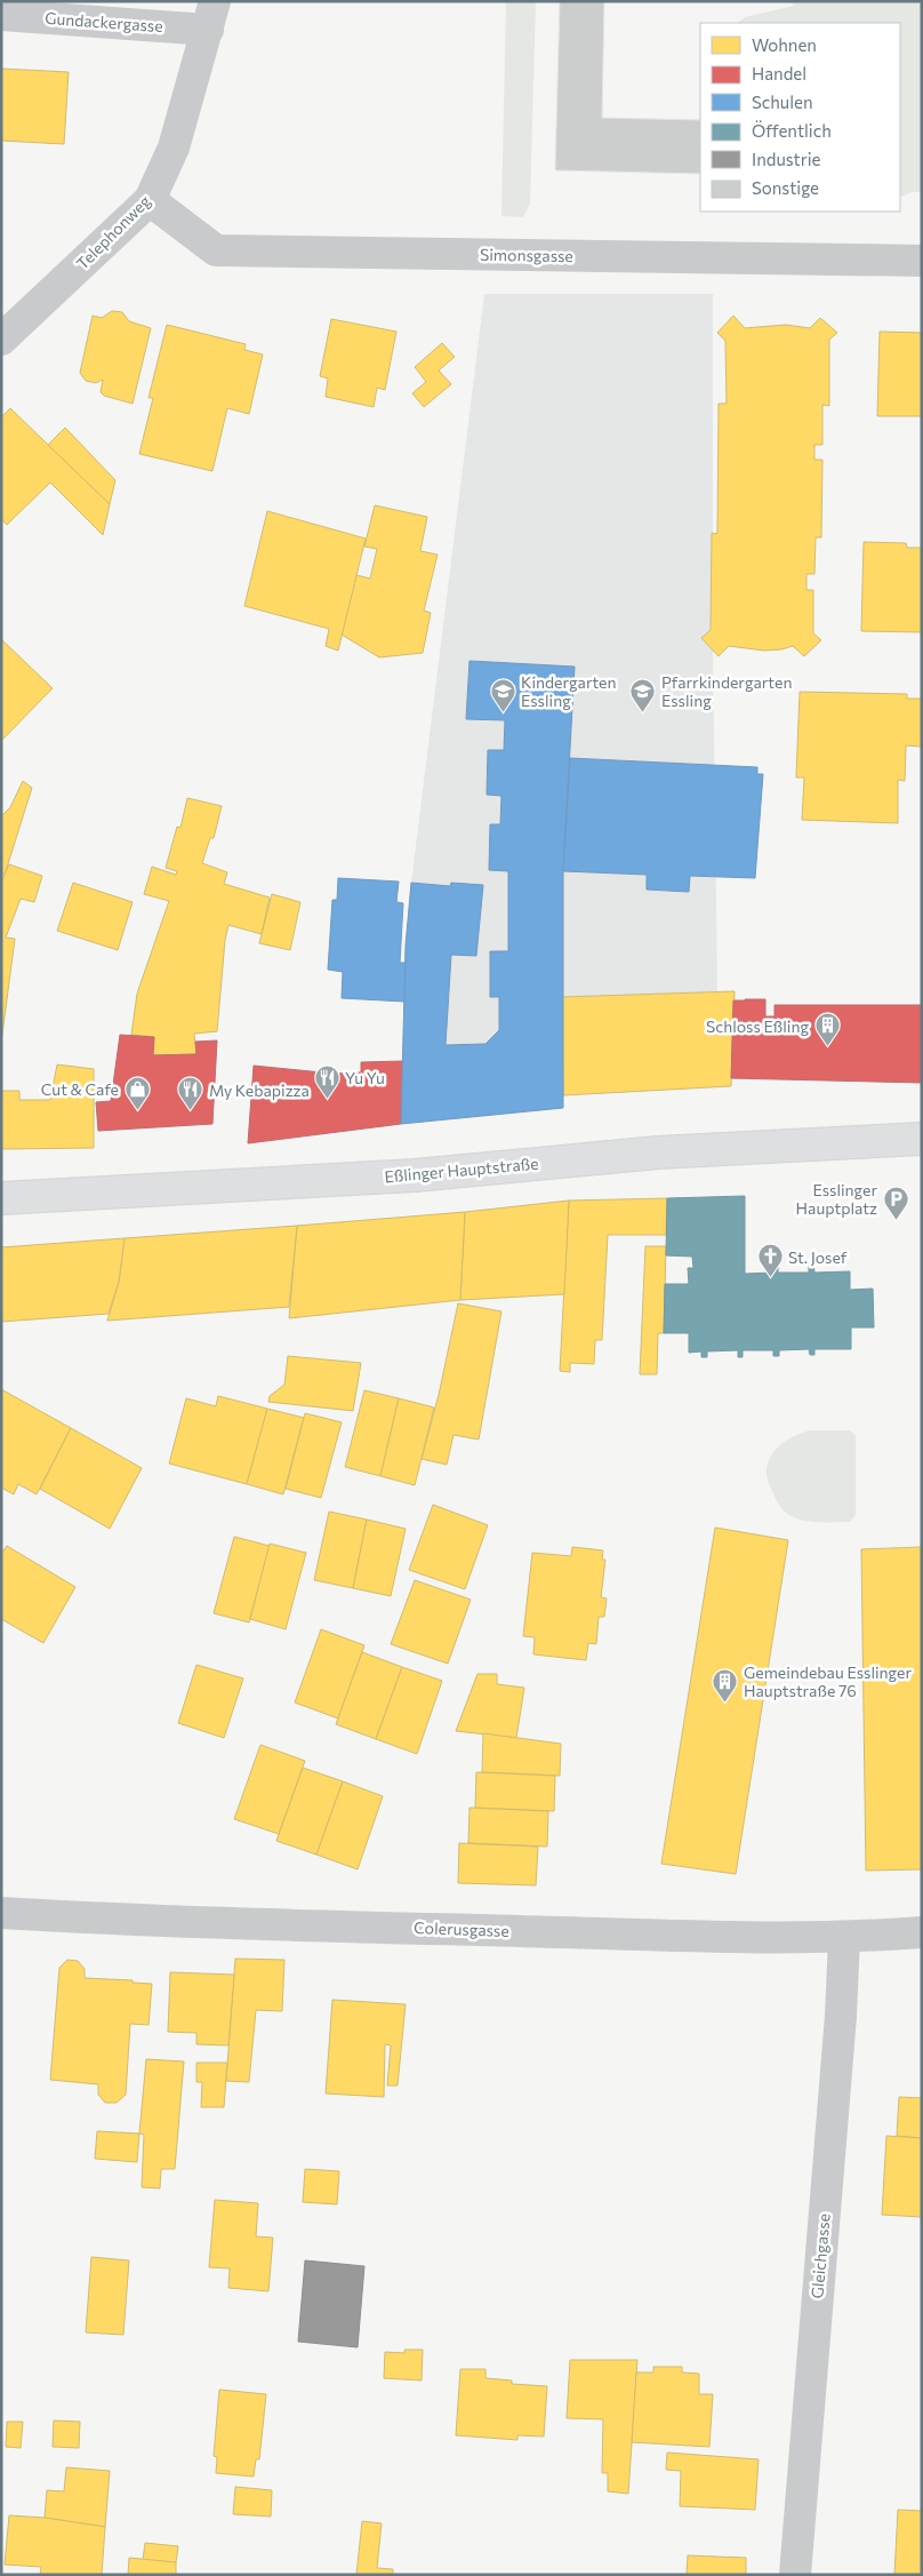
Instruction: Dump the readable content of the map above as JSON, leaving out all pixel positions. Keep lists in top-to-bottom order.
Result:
{
  "streets": {
    "main road": ["Eßlinger Hauptstraße"],
    "street": [
      "Gundackergasse",
      "Telephonweg",
      "Simonsgasse",
      "Colerusgasse",
      "Gleichgasse"
    ]
  },
  "crossings": [
    ["Gundackergasse", "Telephonweg"],
    ["Telephonweg", "Simonsgasse"],
    ["Colerusgasse", "Gleichgasse"]
  ],
  "places": {
    "school or university": ["Kindergarten Essling", "Pfarrkindergarten Essling"],
    "building": ["Schloss Eßling", "Gemeindebau Esslinger Hauptstraße 76"],
    "restaurant": ["Yu Yu", "My Kebapizza"],
    "shop": ["Cut & Cafe"],
    "parking": ["Esslinger Hauptplatz"],
    "church": ["St. Josef"]
  },
  "legend": [
    "Wohnen",
    "Handel",
    "Schulen",
    "Öffentlich",
    "Industrie",
    "Sonstige"
  ]
}
